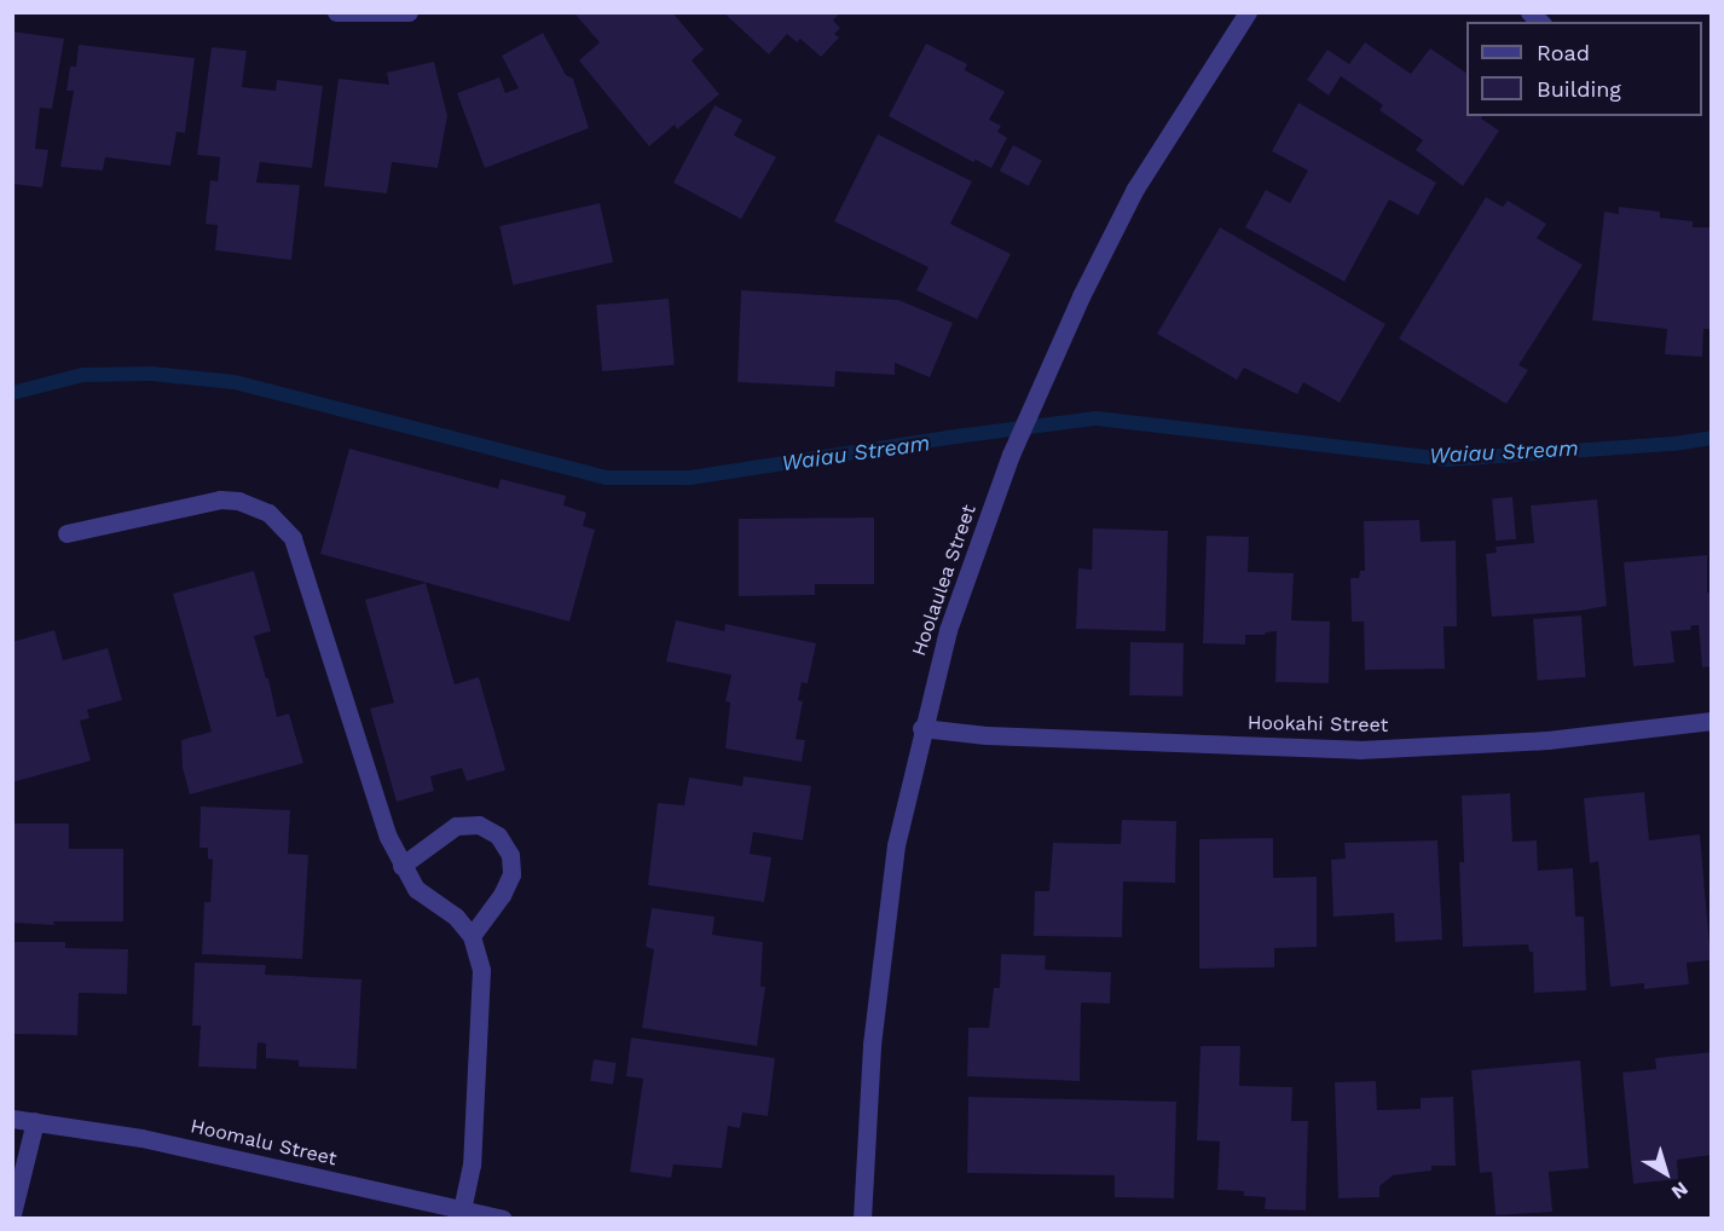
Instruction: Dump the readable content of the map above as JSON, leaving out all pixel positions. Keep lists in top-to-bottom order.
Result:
{
  "streets": {
    "street": ["Hoolaulea Street", "Hookahi Street", "Hoomalu Street"]
  },
  "crossings": [
    ["Hoolaulea Street", "Hookahi Street"]
  ],
  "water": ["Waiau Stream"],
  "legend": ["Road", "Building"],
  "north": "bottom right"
}
